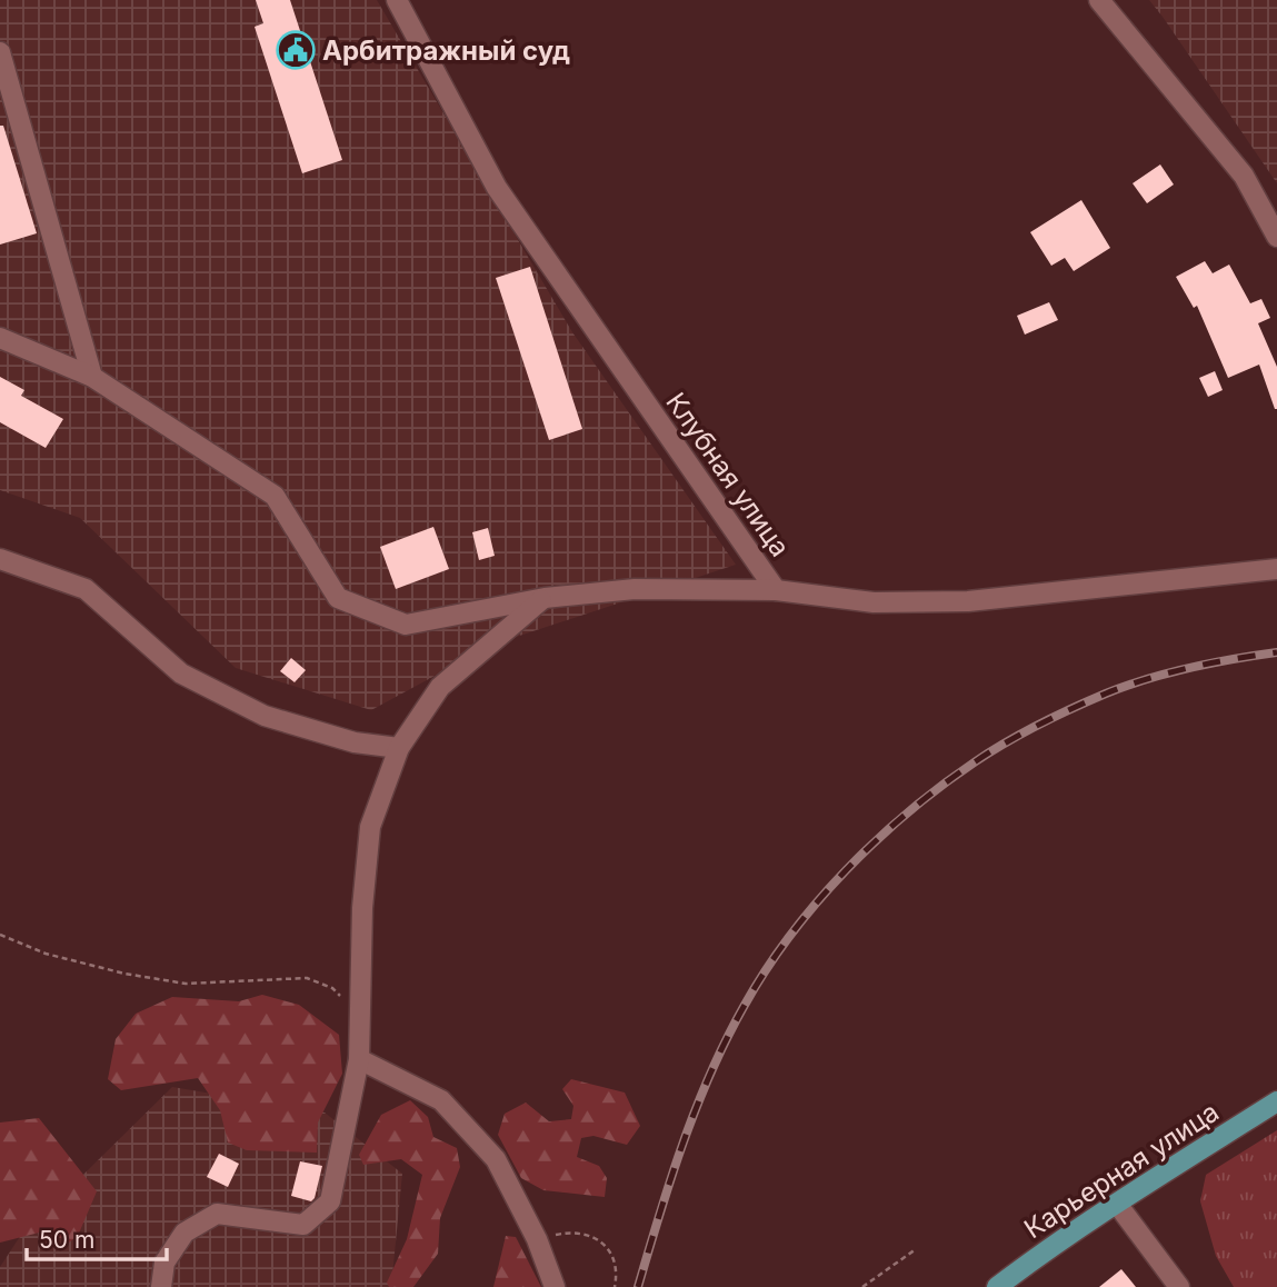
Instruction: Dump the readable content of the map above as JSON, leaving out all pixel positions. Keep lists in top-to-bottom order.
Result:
{
  "streets": {
    "main road": ["Карьерная улица"],
    "street": ["Клубная улица"]
  },
  "places": {
    "public building": ["Арбитражный суд"]
  },
  "scale_bar": "50 m"
}
